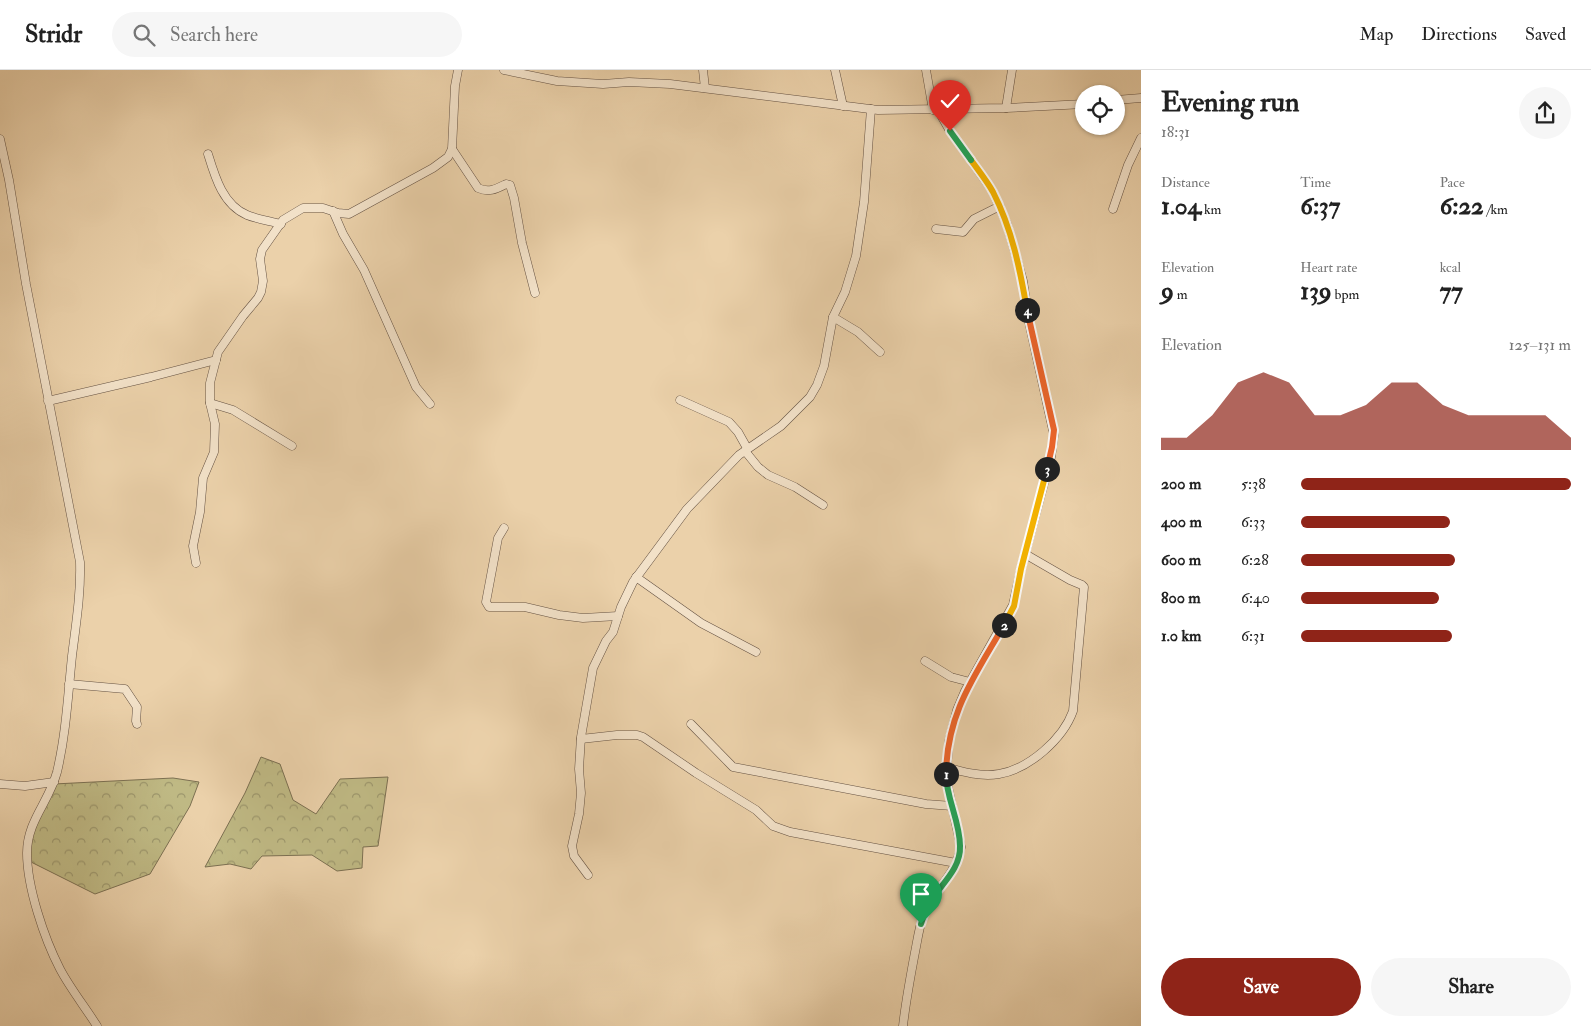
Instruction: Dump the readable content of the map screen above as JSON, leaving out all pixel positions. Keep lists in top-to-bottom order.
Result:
{
  "page": {
    "header": "Stridr",
    "search": "Search here",
    "nav": ["Map", "Directions", "Saved"],
    "heading": ["Evening run", "18:31"],
    "stats": [
      ["Distance", "1.04 km"],
      ["Time", "6:37"],
      ["Pace", "6:22 /km"],
      ["Elevation", "9 m"],
      ["Heart rate", "139 bpm"],
      ["kcal", "77"]
    ],
    "pins": [
      "4",
      "3",
      "2",
      "1"
    ],
    "chart": ["Elevation", "125–131 m"],
    "list": [
      {
        "name": "200 m",
        "note": "5:38"
      },
      {
        "name": "400 m",
        "note": "6:33"
      },
      {
        "name": "600 m",
        "note": "6:28"
      },
      {
        "name": "800 m",
        "note": "6:40"
      },
      {
        "name": "1.0 km",
        "note": "6:31"
      }
    ],
    "buttons": ["Save", "Share"]
  }
}
